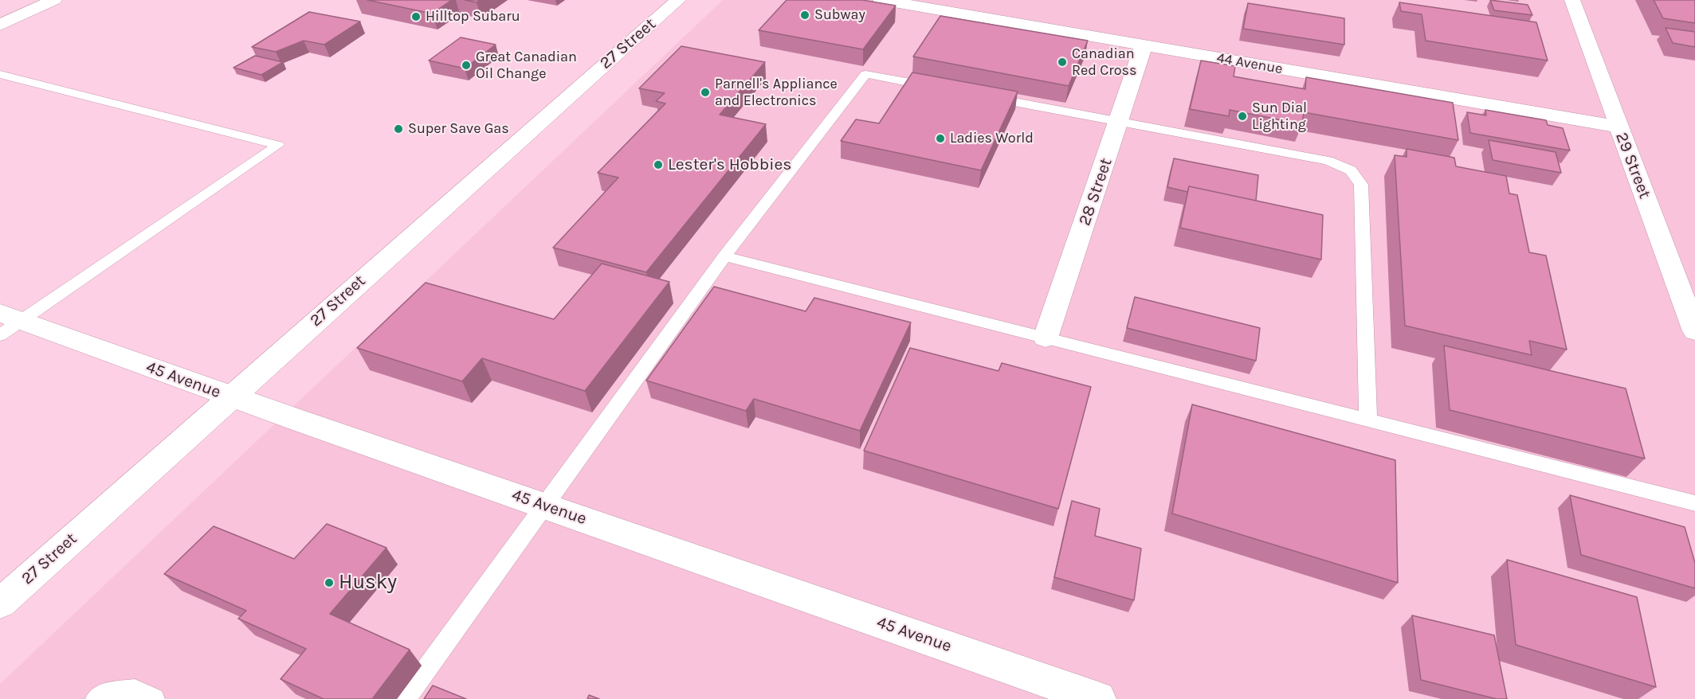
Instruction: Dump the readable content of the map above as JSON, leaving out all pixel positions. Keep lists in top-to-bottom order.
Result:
{
  "streets": {
    "street": [
      "27 Street",
      "44 Avenue",
      "29 Street",
      "28 Street",
      "45 Avenue"
    ]
  },
  "crossings": [
    ["27 Street", "45 Avenue"],
    ["44 Avenue", "29 Street"],
    ["44 Avenue", "28 Street"]
  ],
  "places": [
    "Subway",
    "Hilltop Subaru",
    "Canadian Red Cross",
    "Great Canadian Oil Change",
    "Parnell's Appliance and Electronics",
    "Sun Dial Lighting",
    "Super Save Gas",
    "Ladies World",
    "Lester's Hobbies",
    "Husky"
  ]
}
